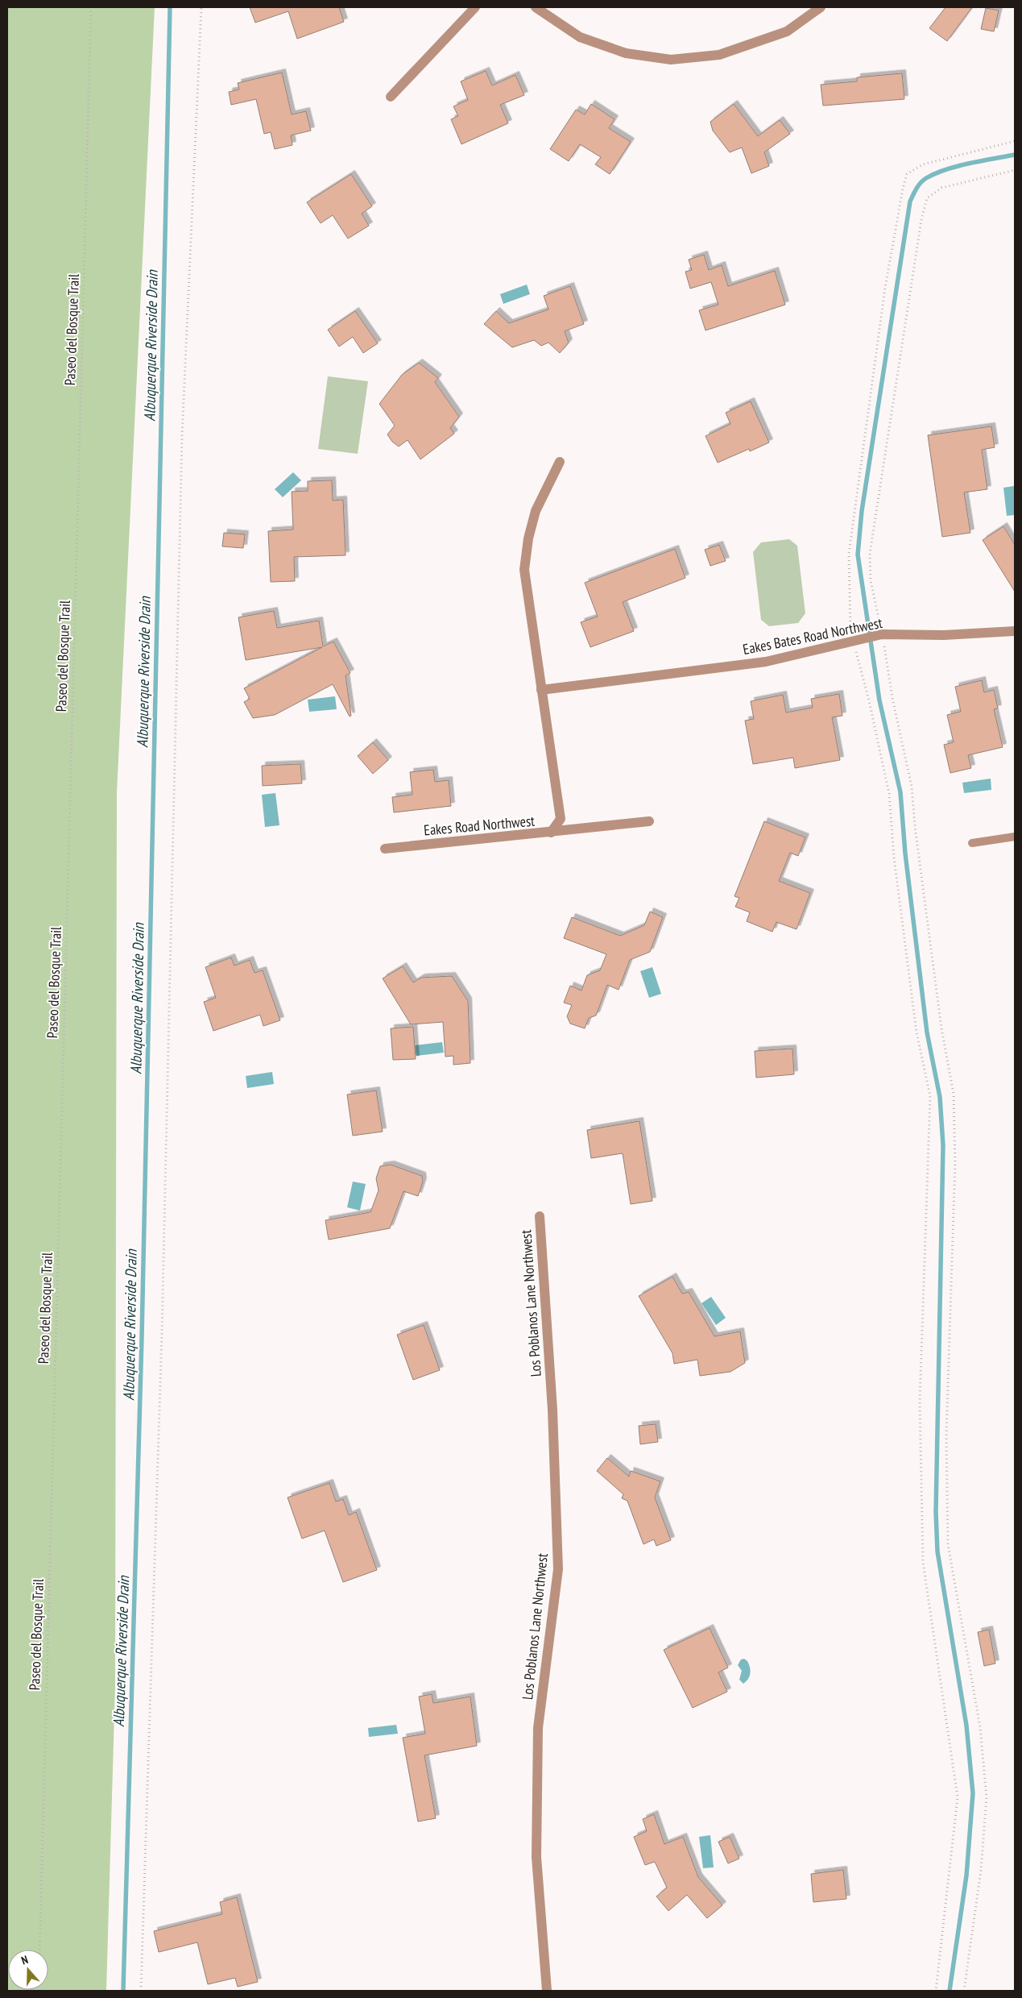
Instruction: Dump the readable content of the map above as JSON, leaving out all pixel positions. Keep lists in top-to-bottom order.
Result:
{
  "streets": {
    "street": ["Eakes Bates Road Northwest", "Eakes Road Northwest", "Los Poblanos Lane Northwest"],
    "path": ["Paseo del Bosque Trail"]
  },
  "crossings": [
    ["Eakes Bates Road Northwest", "Eakes Road Northwest"]
  ],
  "water": ["Albuquerque Riverside Drain"],
  "north": "top"
}
